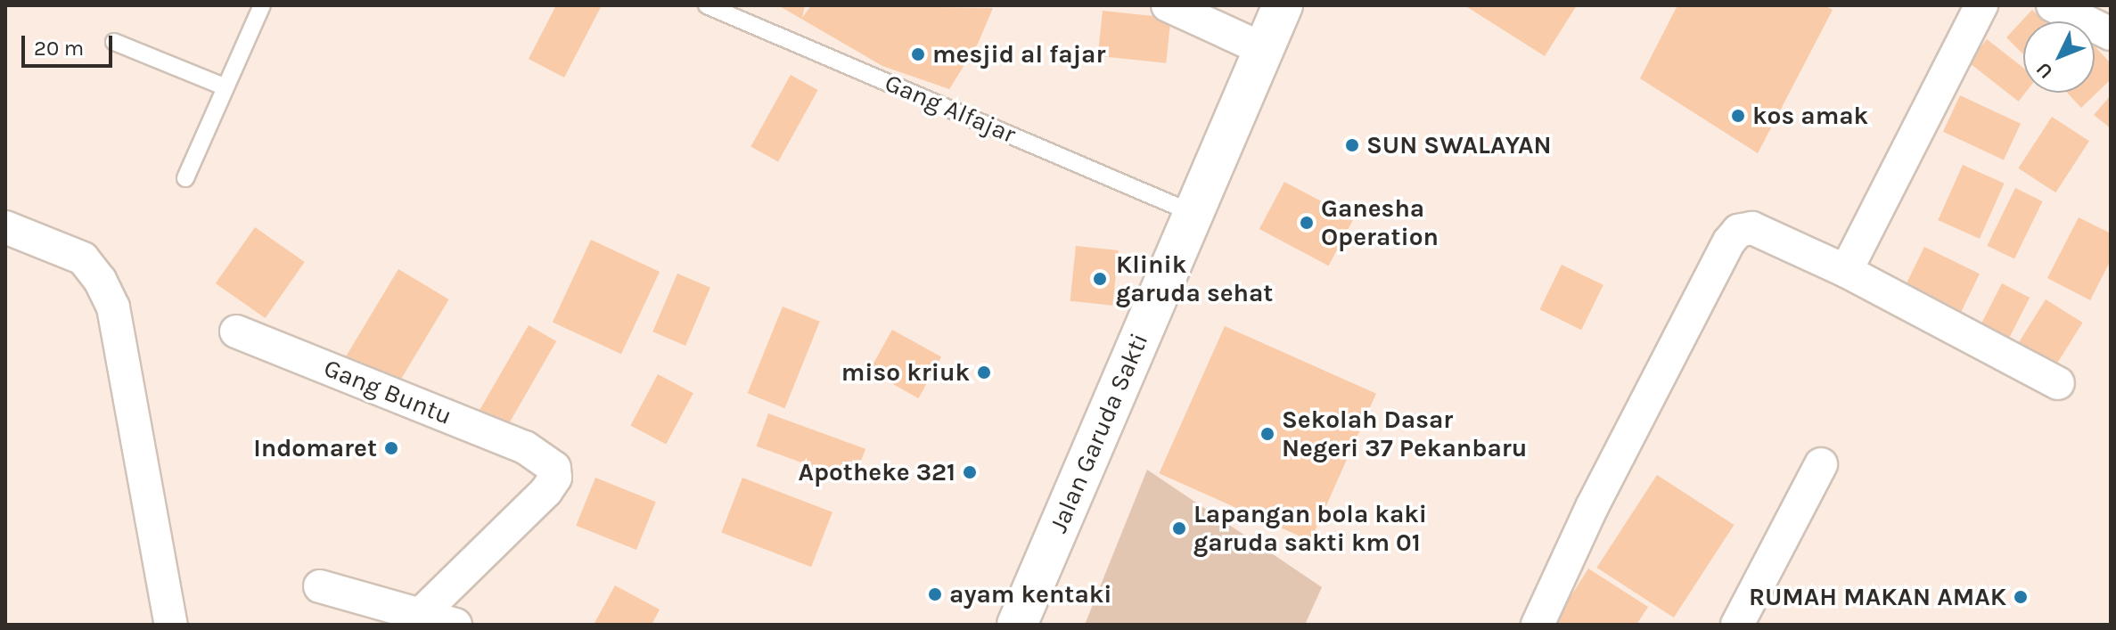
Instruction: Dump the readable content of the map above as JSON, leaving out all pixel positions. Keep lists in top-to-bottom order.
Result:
{
  "streets": {
    "highway": ["Jalan Garuda Sakti"],
    "street": ["Gang Buntu"],
    "lane": ["Gang Alfajar"]
  },
  "crossings": [
    ["Gang Alfajar", "Jalan Garuda Sakti"]
  ],
  "places": [
    "mesjid al fajar",
    "kos amak",
    "SUN SWALAYAN",
    "Ganesha Operation",
    "Klinik garuda sehat",
    "miso kriuk",
    "Sekolah Dasar Negeri 37 Pekanbaru",
    "Indomaret",
    "Apotheke 321",
    "Lapangan bola kaki garuda sakti km 01",
    "ayam kentaki",
    "RUMAH MAKAN AMAK"
  ],
  "scale_bar": "20 m",
  "north": "bottom left"
}
